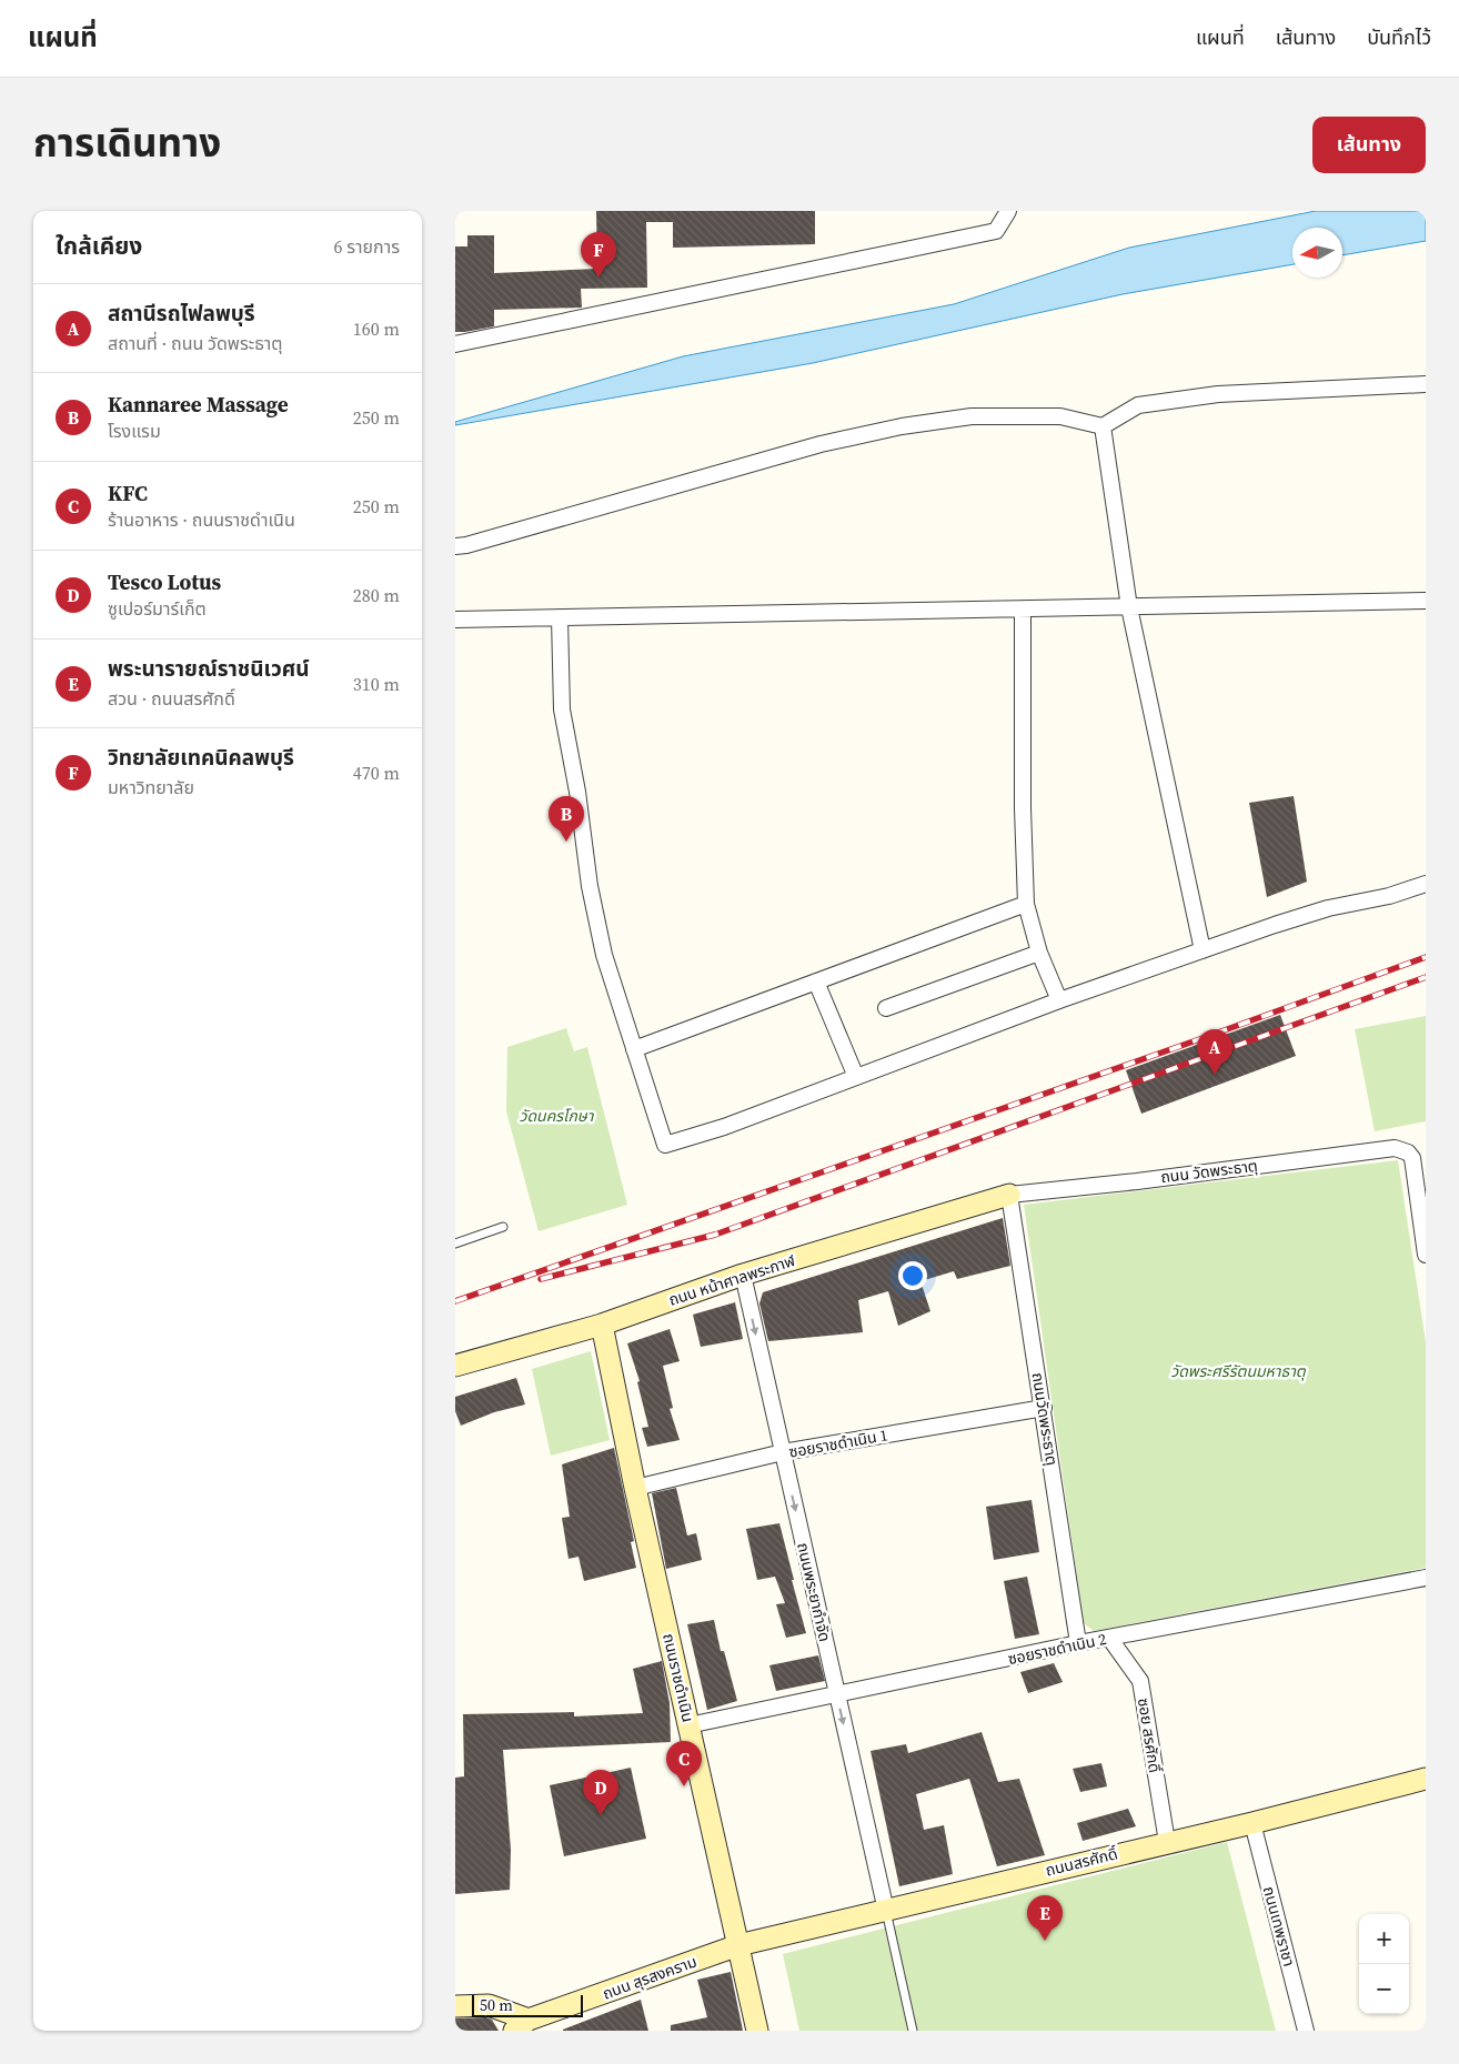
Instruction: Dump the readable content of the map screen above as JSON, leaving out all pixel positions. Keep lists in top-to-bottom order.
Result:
{
  "streets": {
    "street": [
      "ถนน วัดพระธาตุ",
      "ถนน หน้าศาลพระกาฬ",
      "ถนนวัดพระธาตุ",
      "ซอยราชดำเนิน 1",
      "ถนนพระยากำจัด",
      "ซอยราชดำเนิน 2",
      "ถนนราชดำเนิน",
      "ซอย สรศักดิ์",
      "ถนนสรศักดิ์",
      "ถนนเทพราชา",
      "ถนน สุรสงคราม"
    ]
  },
  "crossings": [
    ["ถนน วัดพระธาตุ", "ถนน หน้าศาลพระกาฬ"],
    ["ถนน วัดพระธาตุ", "ถนนวัดพระธาตุ"],
    ["ถนน หน้าศาลพระกาฬ", "ถนนวัดพระธาตุ"],
    ["ถนน หน้าศาลพระกาฬ", "ถนนพระยากำจัด"],
    ["ถนน หน้าศาลพระกาฬ", "ถนนราชดำเนิน"],
    ["ถนนวัดพระธาตุ", "ซอยราชดำเนิน 1"],
    ["ถนนวัดพระธาตุ", "ซอยราชดำเนิน 2"],
    ["ซอยราชดำเนิน 1", "ถนนพระยากำจัด"],
    ["ซอยราชดำเนิน 1", "ถนนราชดำเนิน"],
    ["ถนนพระยากำจัด", "ซอยราชดำเนิน 2"],
    ["ถนนพระยากำจัด", "ถนนสรศักดิ์"],
    ["ซอยราชดำเนิน 2", "ถนนราชดำเนิน"],
    ["ซอยราชดำเนิน 2", "ซอย สรศักดิ์"],
    ["ถนนราชดำเนิน", "ถนนสรศักดิ์"],
    ["ถนนราชดำเนิน", "ถนน สุรสงคราม"],
    ["ซอย สรศักดิ์", "ถนนสรศักดิ์"],
    ["ถนนสรศักดิ์", "ถนนเทพราชา"],
    ["ถนนสรศักดิ์", "ถนน สุรสงคราม"]
  ],
  "one_way": ["ถนนพระยากำจัด"],
  "parks": ["วัดนครโกษา", "วัดพระศรีรัตนมหาธาตุ"],
  "scale_bar": "50 m",
  "north": "left",
  "page": {
    "header": "แผนที่",
    "nav": ["แผนที่", "เส้นทาง", "บันทึกไว้"],
    "title": "การเดินทาง",
    "buttons": "เส้นทาง",
    "heading": ["ใกล้เคียง", "6 รายการ"],
    "pins": [
      "F",
      "B",
      "A",
      "C",
      "D",
      "E"
    ],
    "list": [
      {
        "mark": "A",
        "name": "สถานีรถไฟลพบุรี",
        "note": "สถานที่ · ถนน วัดพระธาตุ",
        "value": "160 m"
      },
      {
        "mark": "B",
        "name": "Kannaree Massage",
        "note": "โรงแรม",
        "value": "250 m"
      },
      {
        "mark": "C",
        "name": "KFC",
        "note": "ร้านอาหาร · ถนนราชดำเนิน",
        "value": "250 m"
      },
      {
        "mark": "D",
        "name": "Tesco Lotus",
        "note": "ซูเปอร์มาร์เก็ต",
        "value": "280 m"
      },
      {
        "mark": "E",
        "name": "พระนารายณ์ราชนิเวศน์",
        "note": "สวน · ถนนสรศักดิ์",
        "value": "310 m"
      },
      {
        "mark": "F",
        "name": "วิทยาลัยเทคนิคลพบุรี",
        "note": "มหาวิทยาลัย",
        "value": "470 m"
      }
    ],
    "map_buttons": ["+", "−"],
    "scale": "50 m"
  }
}
